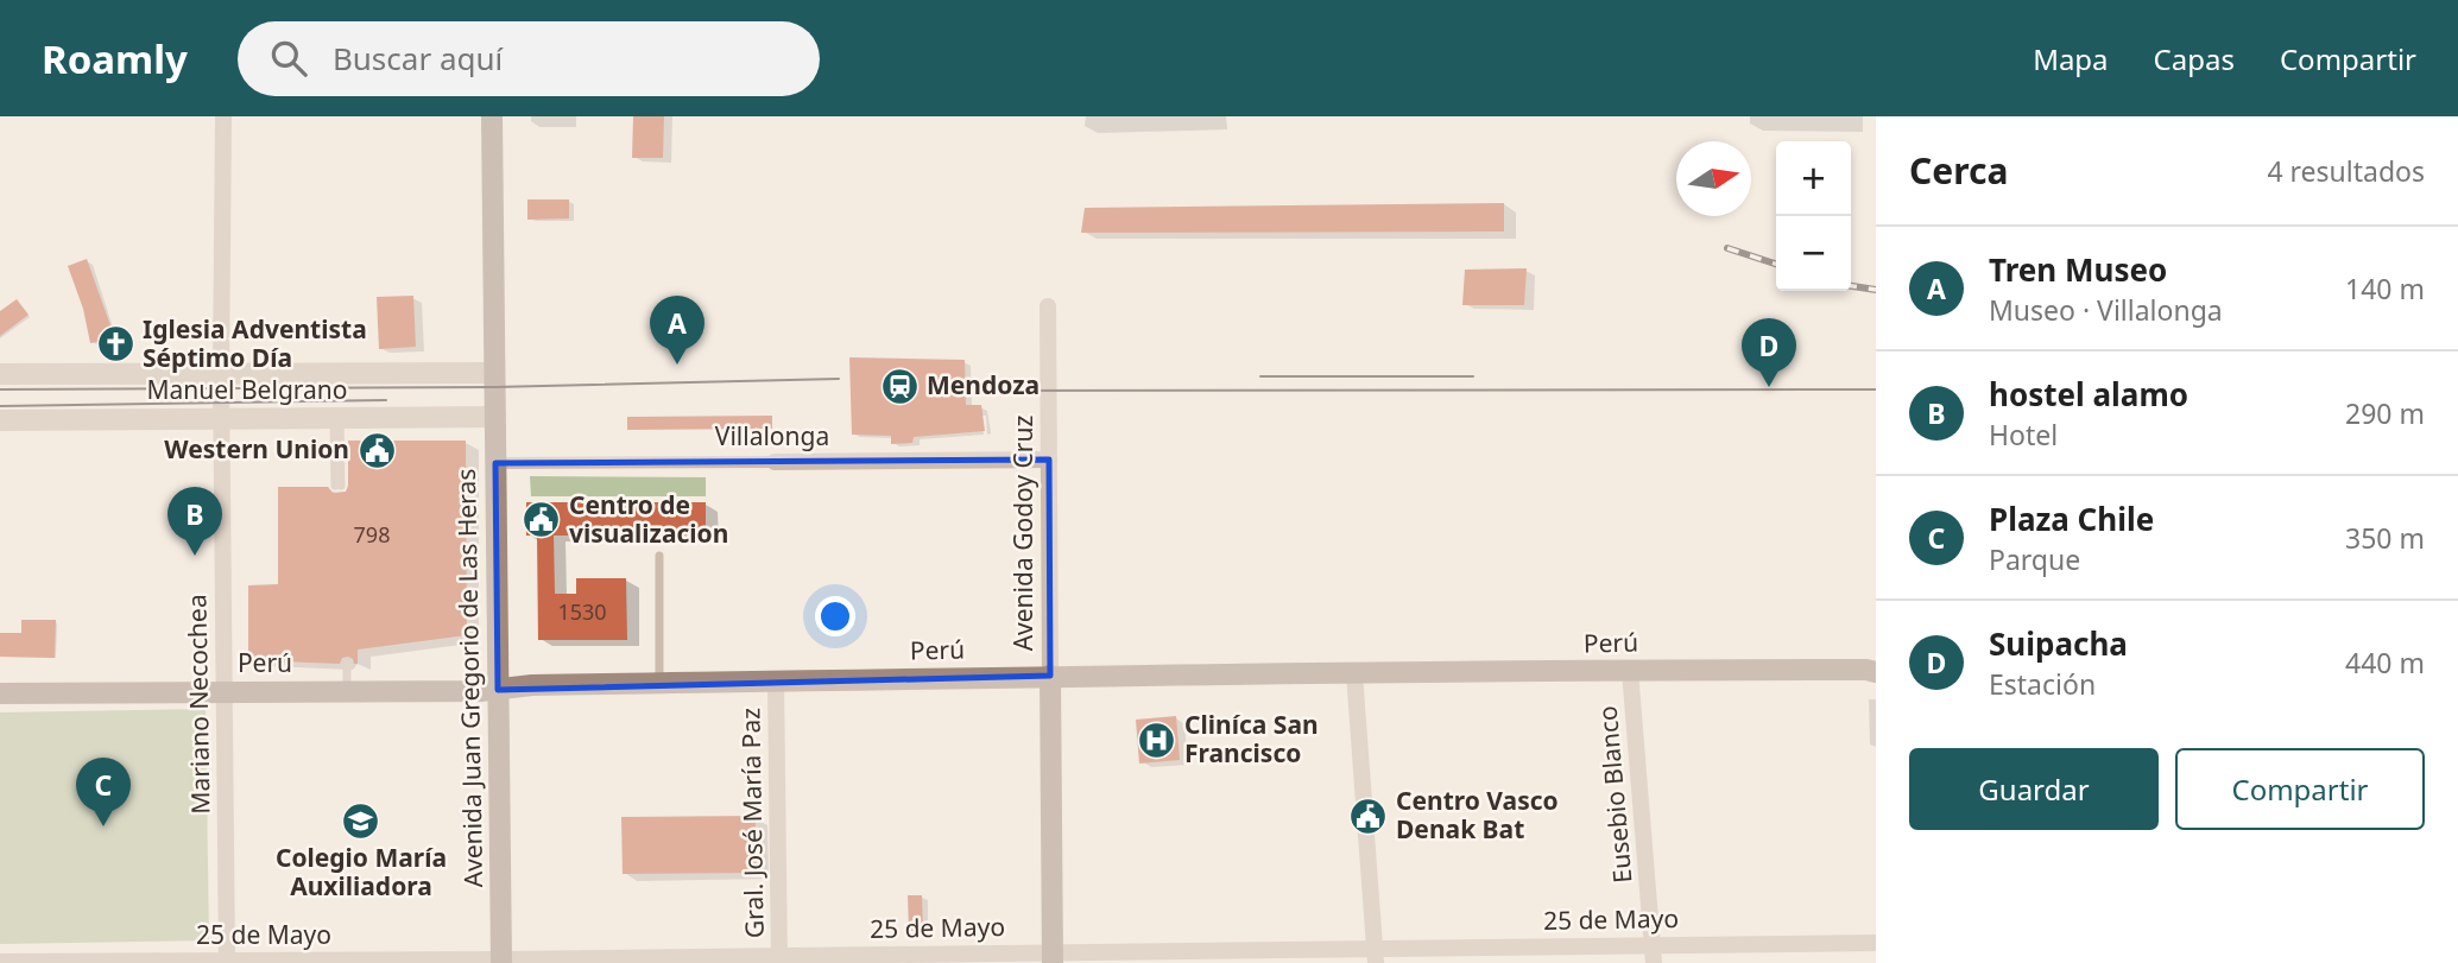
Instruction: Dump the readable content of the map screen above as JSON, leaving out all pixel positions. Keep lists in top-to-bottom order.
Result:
{
  "streets": {
    "main road": ["Perú", "Avenida Juan Gregorio de Las Heras"],
    "street": [
      "Manuel Belgrano",
      "Villalonga",
      "Avenida Godoy Cruz",
      "Mariano Necochea",
      "Eusebio Blanco",
      "Gral. José María Paz",
      "25 de Mayo"
    ]
  },
  "crossings": [
    ["Manuel Belgrano", "Avenida Juan Gregorio de Las Heras"],
    ["Manuel Belgrano", "Mariano Necochea"],
    ["Villalonga", "Avenida Godoy Cruz"],
    ["Villalonga", "Avenida Juan Gregorio de Las Heras"],
    ["Avenida Godoy Cruz", "Perú"],
    ["Perú", "Avenida Juan Gregorio de Las Heras"],
    ["Perú", "Mariano Necochea"],
    ["Perú", "Eusebio Blanco"],
    ["Perú", "Gral. José María Paz"],
    ["Avenida Juan Gregorio de Las Heras", "25 de Mayo"],
    ["Mariano Necochea", "25 de Mayo"],
    ["Eusebio Blanco", "25 de Mayo"],
    ["Gral. José María Paz", "25 de Mayo"]
  ],
  "places": {
    "church": ["Iglesia Adventista Séptimo Día"],
    "station": ["Mendoza"],
    "public building": ["Western Union", "Centro de visualizacion", "Centro Vasco Denak Bat"],
    "hospital": ["Cliníca San Francisco"],
    "school or university": ["Colegio María Auxiliadora"]
  },
  "house_numbers": ["798", "1530"],
  "north": "right",
  "page": {
    "header": "Roamly",
    "search": "Buscar aquí",
    "nav": ["Mapa", "Capas", "Compartir"],
    "heading": ["Cerca", "4 resultados"],
    "map_buttons": ["+", "−"],
    "list": [
      {
        "mark": "A",
        "name": "Tren Museo",
        "note": "Museo · Villalonga",
        "value": "140 m"
      },
      {
        "mark": "B",
        "name": "hostel alamo",
        "note": "Hotel",
        "value": "290 m"
      },
      {
        "mark": "C",
        "name": "Plaza Chile",
        "note": "Parque",
        "value": "350 m"
      },
      {
        "mark": "D",
        "name": "Suipacha",
        "note": "Estación",
        "value": "440 m"
      }
    ],
    "pins": [
      "A",
      "D",
      "B",
      "C"
    ],
    "buttons": ["Guardar", "Compartir"]
  }
}
